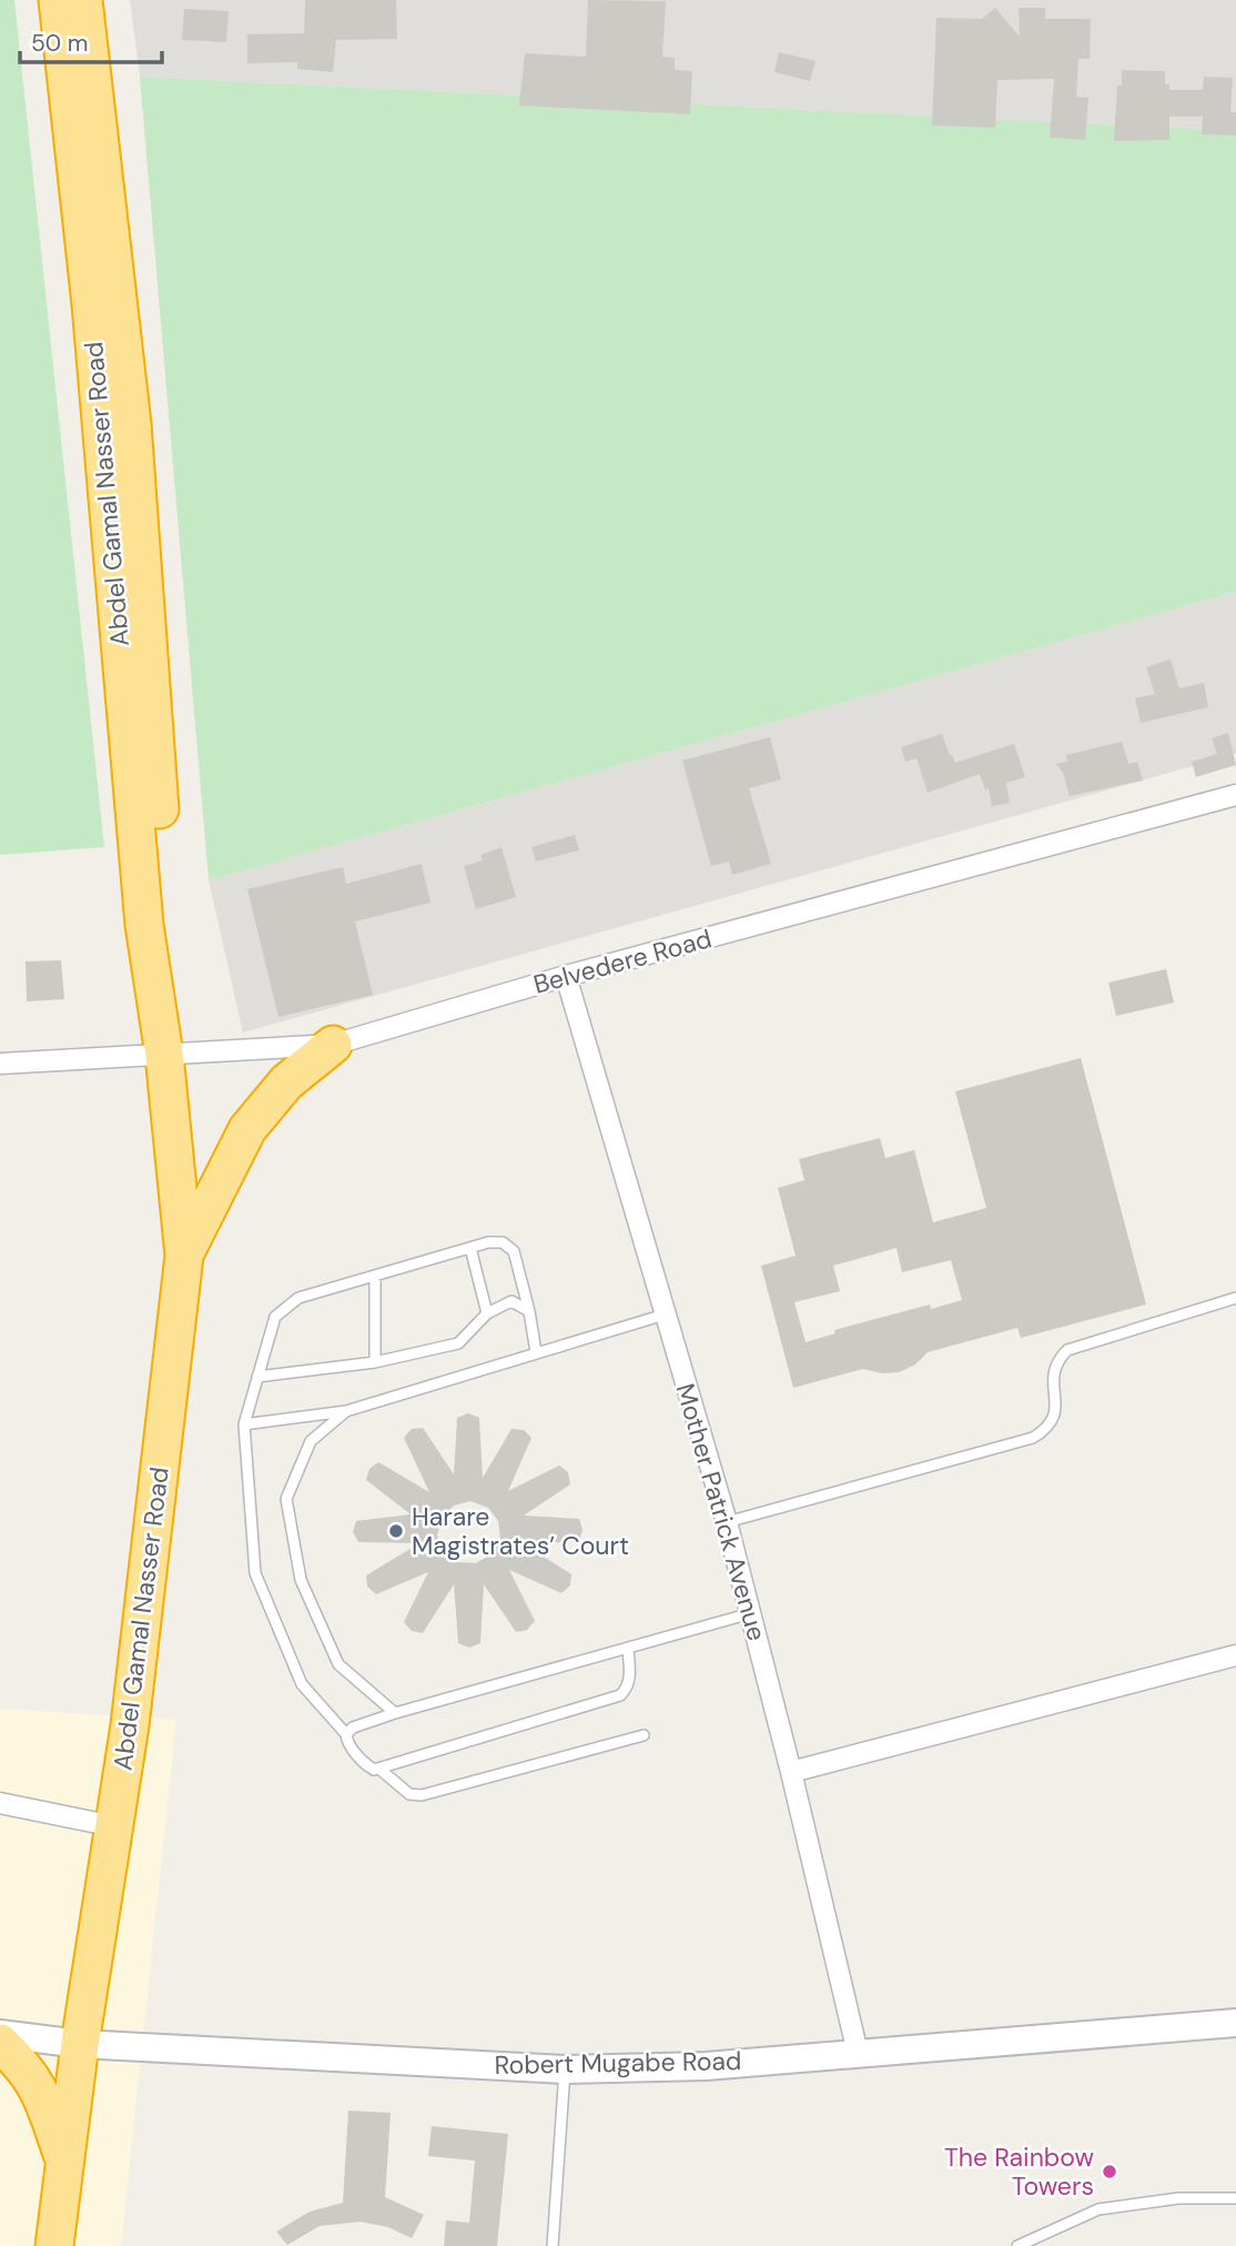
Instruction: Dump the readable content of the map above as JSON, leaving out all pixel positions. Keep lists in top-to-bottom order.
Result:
{
  "streets": {
    "highway": ["Abdel Gamal Nasser Road"],
    "main road": ["Robert Mugabe Road"],
    "street": ["Belvedere Road", "Mother Patrick Avenue"]
  },
  "crossings": [
    ["Abdel Gamal Nasser Road", "Belvedere Road"],
    ["Abdel Gamal Nasser Road", "Robert Mugabe Road"],
    ["Belvedere Road", "Mother Patrick Avenue"],
    ["Mother Patrick Avenue", "Robert Mugabe Road"]
  ],
  "places": ["Harare Magistrates’ Court", "The Rainbow Towers"],
  "scale_bar": "50 m"
}
